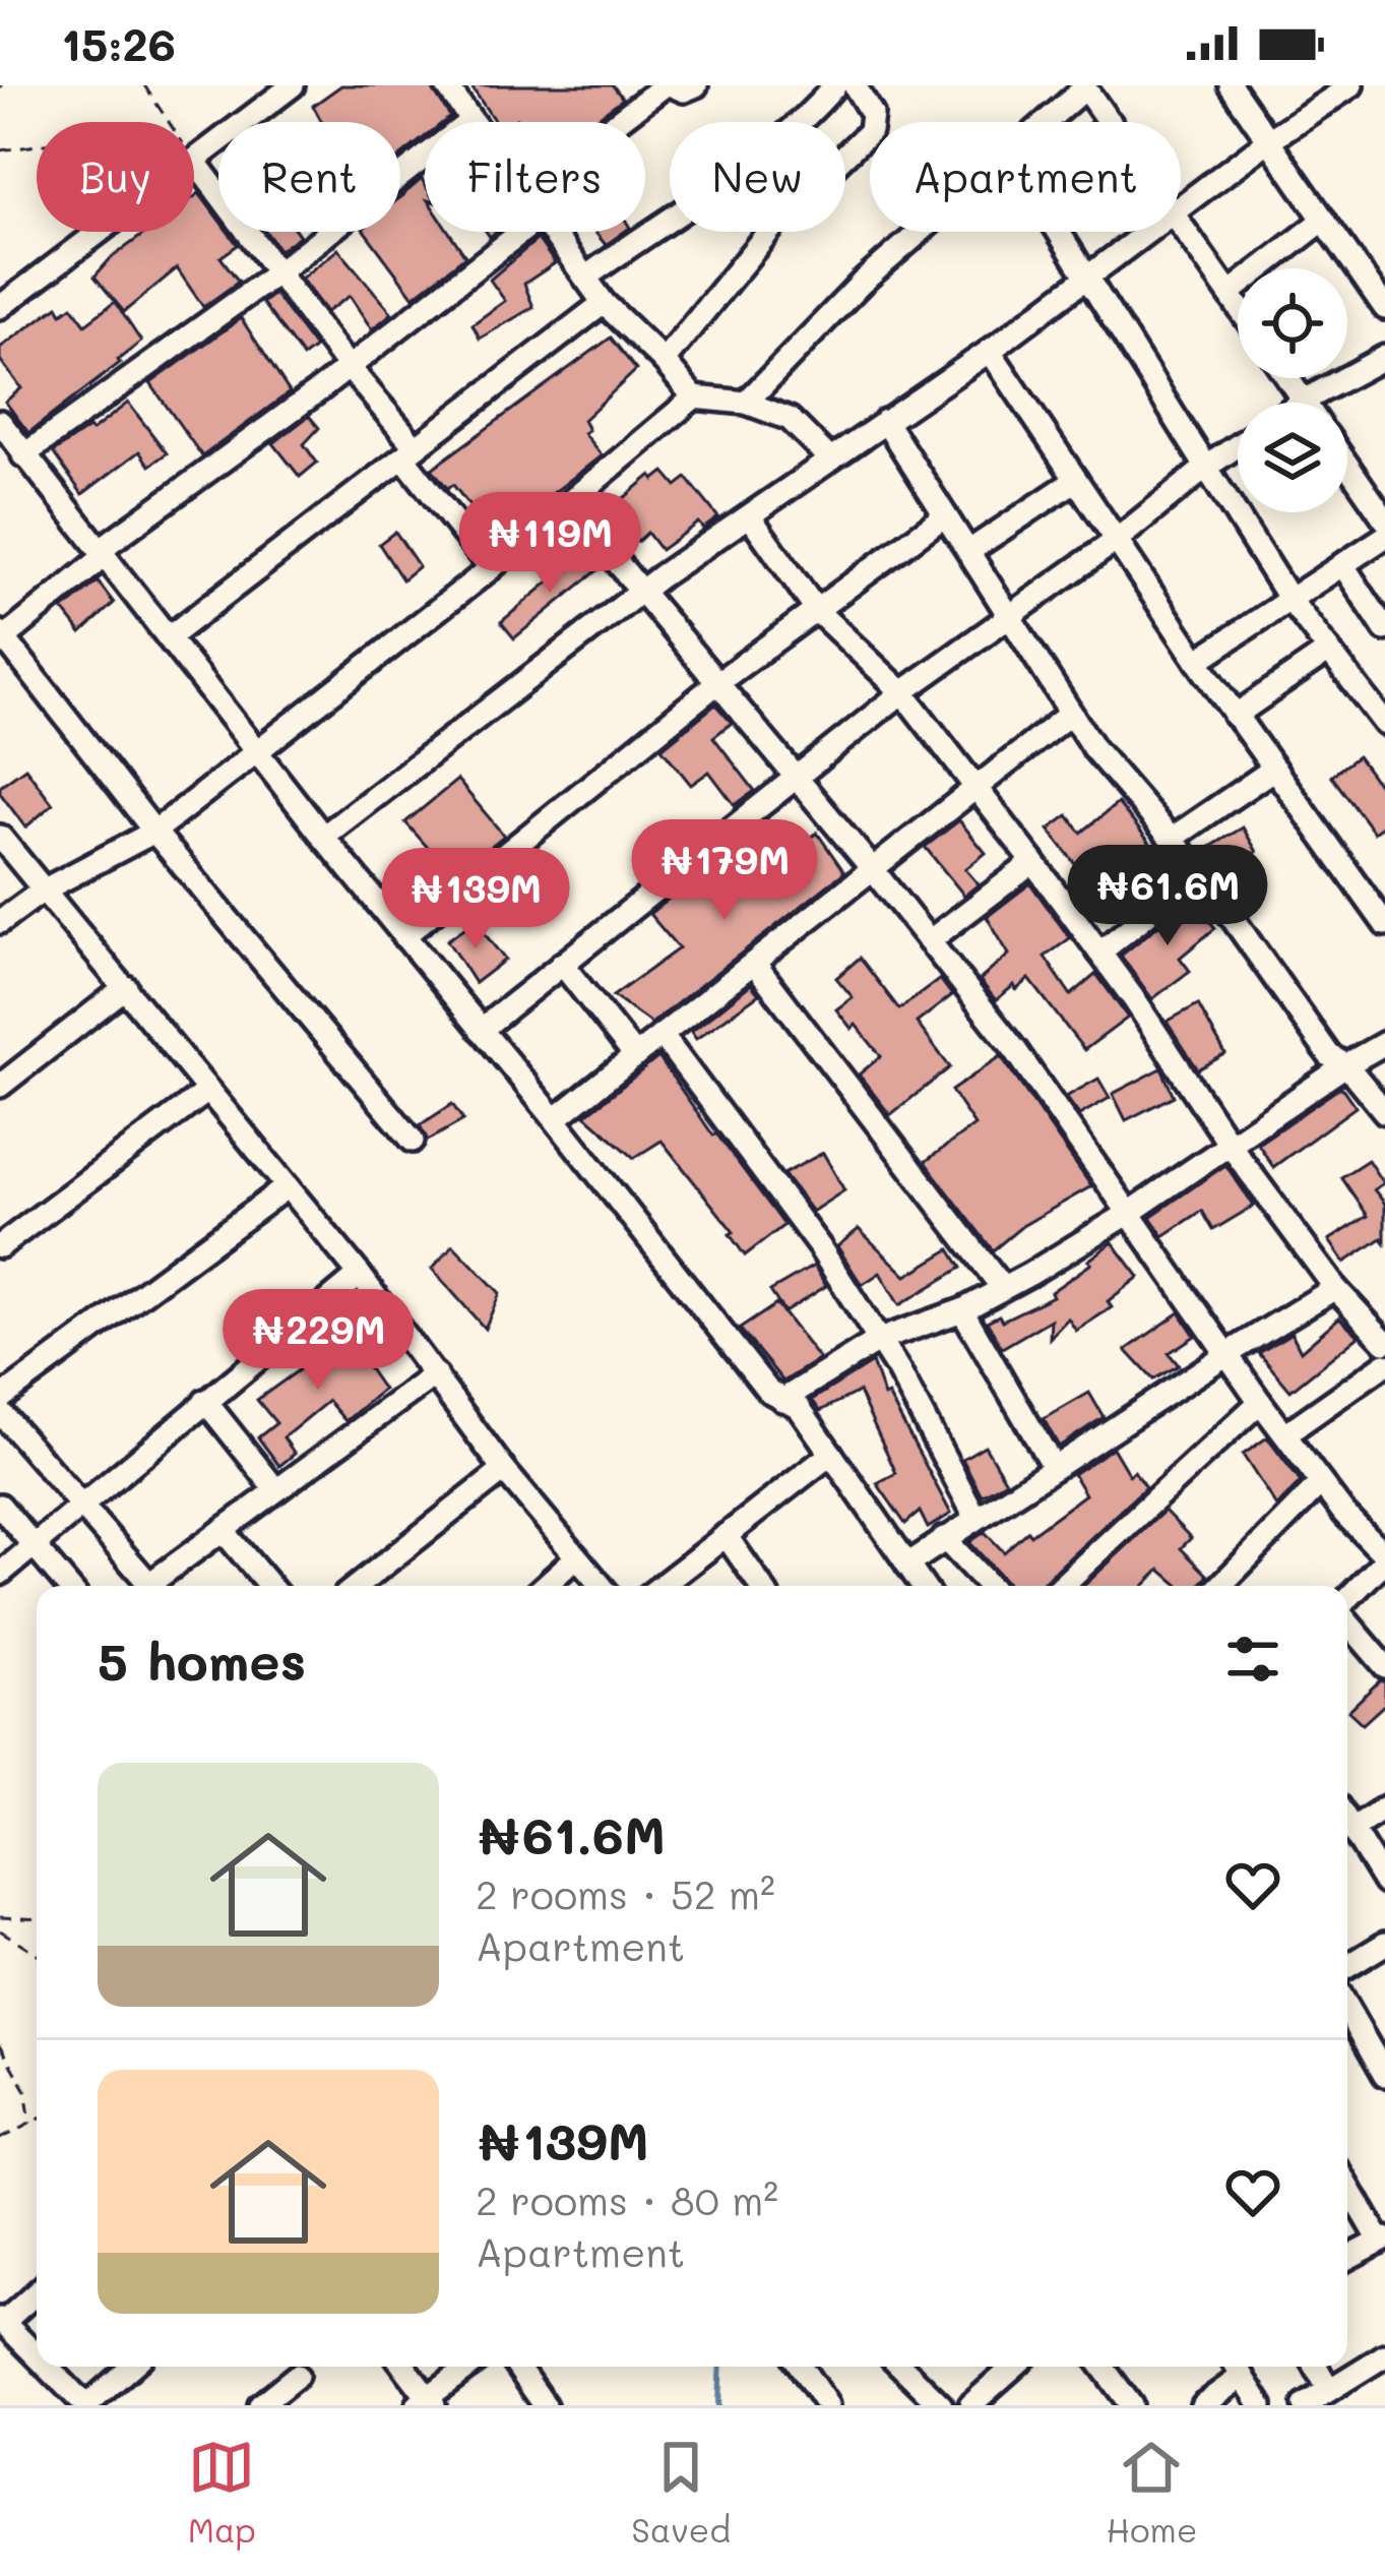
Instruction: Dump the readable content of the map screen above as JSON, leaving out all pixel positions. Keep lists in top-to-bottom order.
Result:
{
  "page": {
    "status": "15:26",
    "chip": [
      "Buy",
      "Rent",
      "Filters",
      "New",
      "Apartment"
    ],
    "price": [
      "₦119M",
      "₦179M",
      "₦61.6M",
      "₦139M",
      "₦229M"
    ],
    "heading": "5 homes",
    "list": [
      {
        "name": "₦61.6M",
        "note": "2 rooms · 52 m² · Apartment"
      },
      {
        "name": "₦139M",
        "note": "2 rooms · 80 m² · Apartment"
      }
    ],
    "tabs": ["Map", "Saved", "Home"]
  }
}
